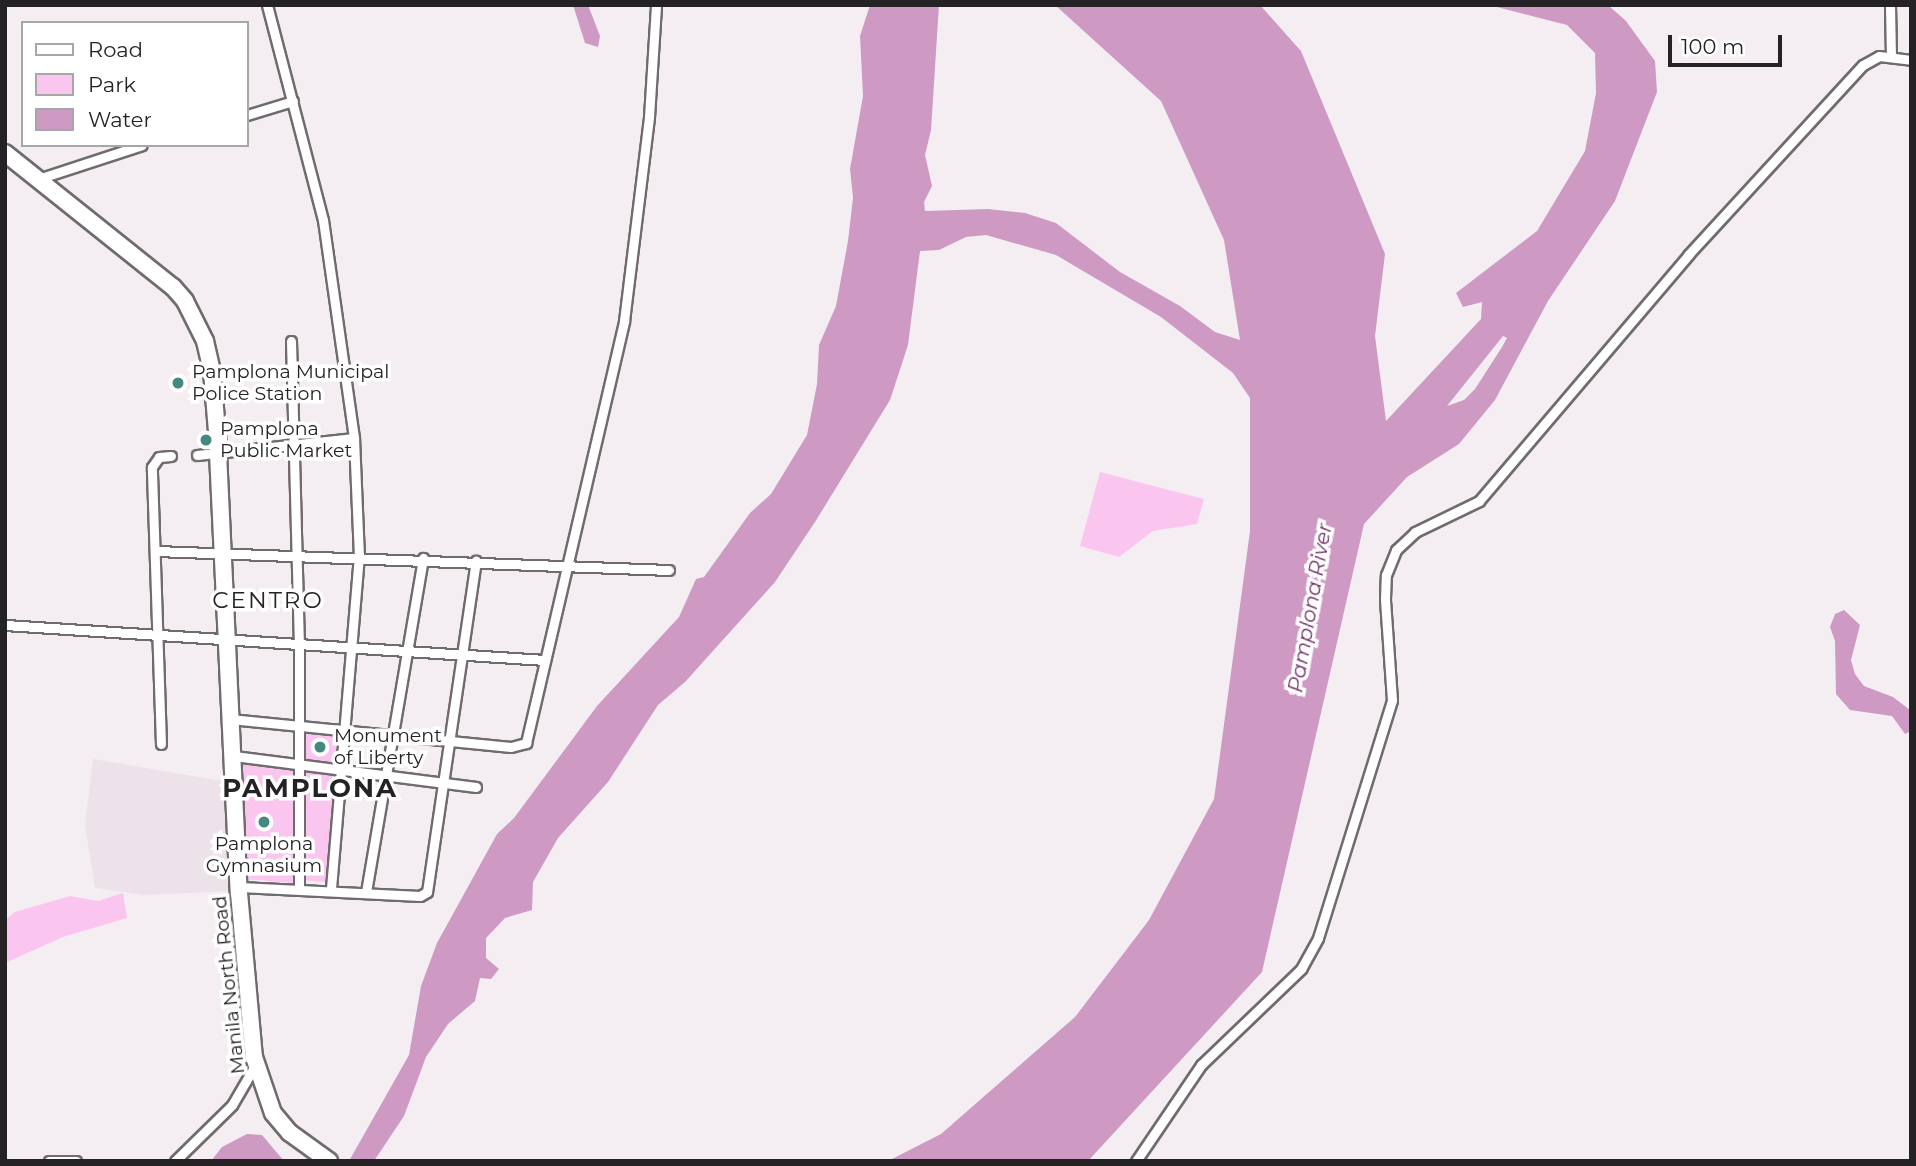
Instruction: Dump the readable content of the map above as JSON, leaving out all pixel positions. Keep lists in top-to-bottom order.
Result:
{
  "streets": {
    "highway": ["Manila North Road"]
  },
  "districts": ["CENTRO", "PAMPLONA"],
  "water": ["Pamplona River"],
  "places": [
    "Pamplona Municipal Police Station",
    "Pamplona Public Market",
    "Monument of Liberty",
    "Pamplona Gymnasium"
  ],
  "legend": ["Road", "Park", "Water"],
  "scale_bar": "100 m"
}
